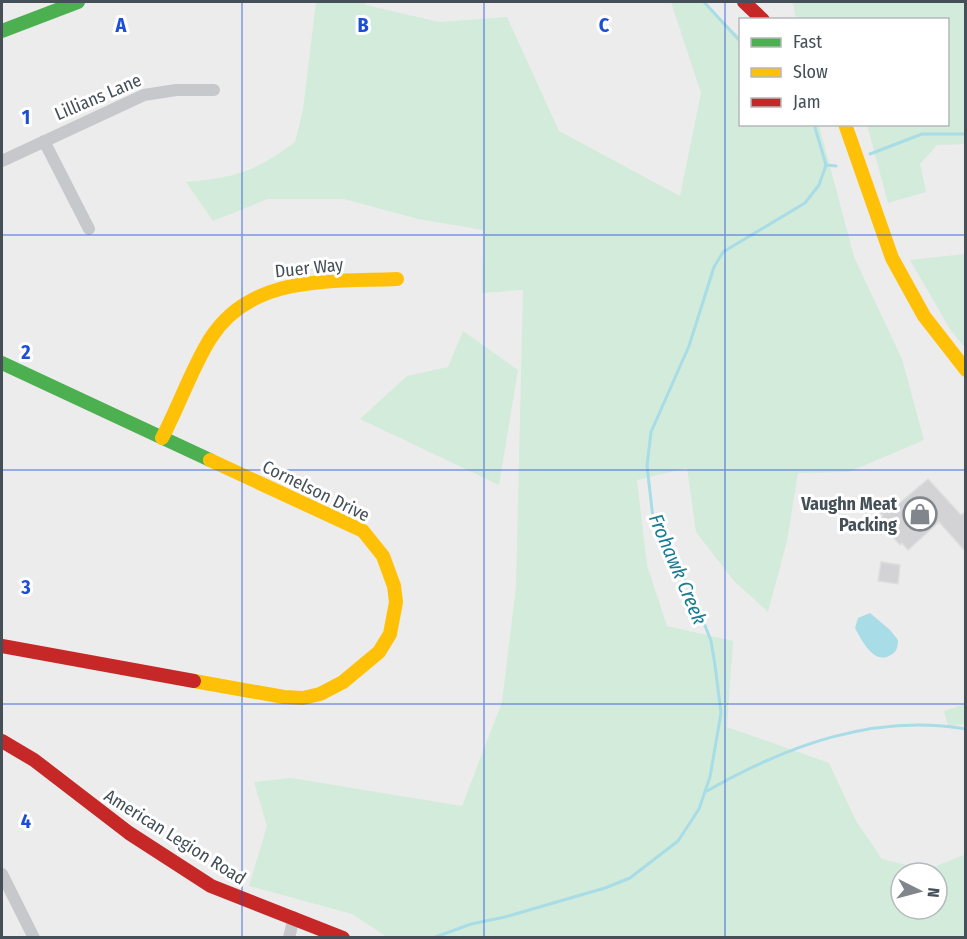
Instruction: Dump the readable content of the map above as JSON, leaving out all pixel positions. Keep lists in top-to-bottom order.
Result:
{
  "streets": {
    "street": [
      "Lillians Lane",
      "Duer Way",
      "Cornelson Drive",
      "American Legion Road"
    ]
  },
  "crossings": [
    ["Duer Way", "Cornelson Drive"]
  ],
  "water": ["Frohawk Creek"],
  "places": {
    "shop": ["Vaughn Meat Packing"]
  },
  "legend": ["Fast", "Slow", "Jam"],
  "north": "right",
  "grid": {
    "columns": ["A", "B", "C"],
    "rows": [
      "1",
      "2",
      "3",
      "4"
    ]
  }
}
